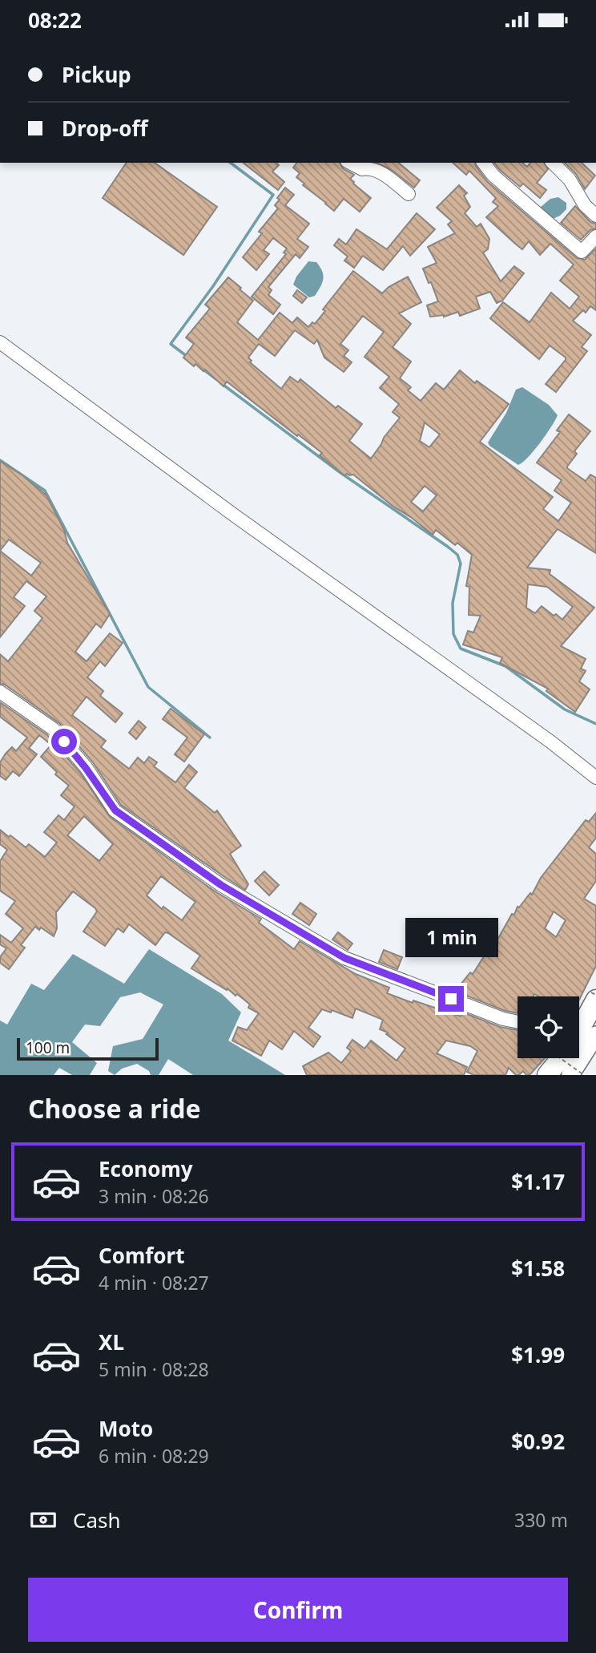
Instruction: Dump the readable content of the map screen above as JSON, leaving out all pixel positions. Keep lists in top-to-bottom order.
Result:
{
  "scale_bar": "100 m",
  "page": {
    "status": "08:22",
    "banner": ["Pickup", "Drop-off"],
    "bubble": "1 min",
    "scale": "100 m",
    "heading": "Choose a ride",
    "list": [
      {
        "name": "Economy",
        "note": "3 min · 08:26",
        "value": "$1.17"
      },
      {
        "name": "Comfort",
        "note": "4 min · 08:27",
        "value": "$1.58"
      },
      {
        "name": "XL",
        "note": "5 min · 08:28",
        "value": "$1.99"
      },
      {
        "name": "Moto",
        "note": "6 min · 08:29",
        "value": "$0.92"
      }
    ],
    "pay": ["Cash", "330 m"],
    "buttons": "Confirm"
  }
}
